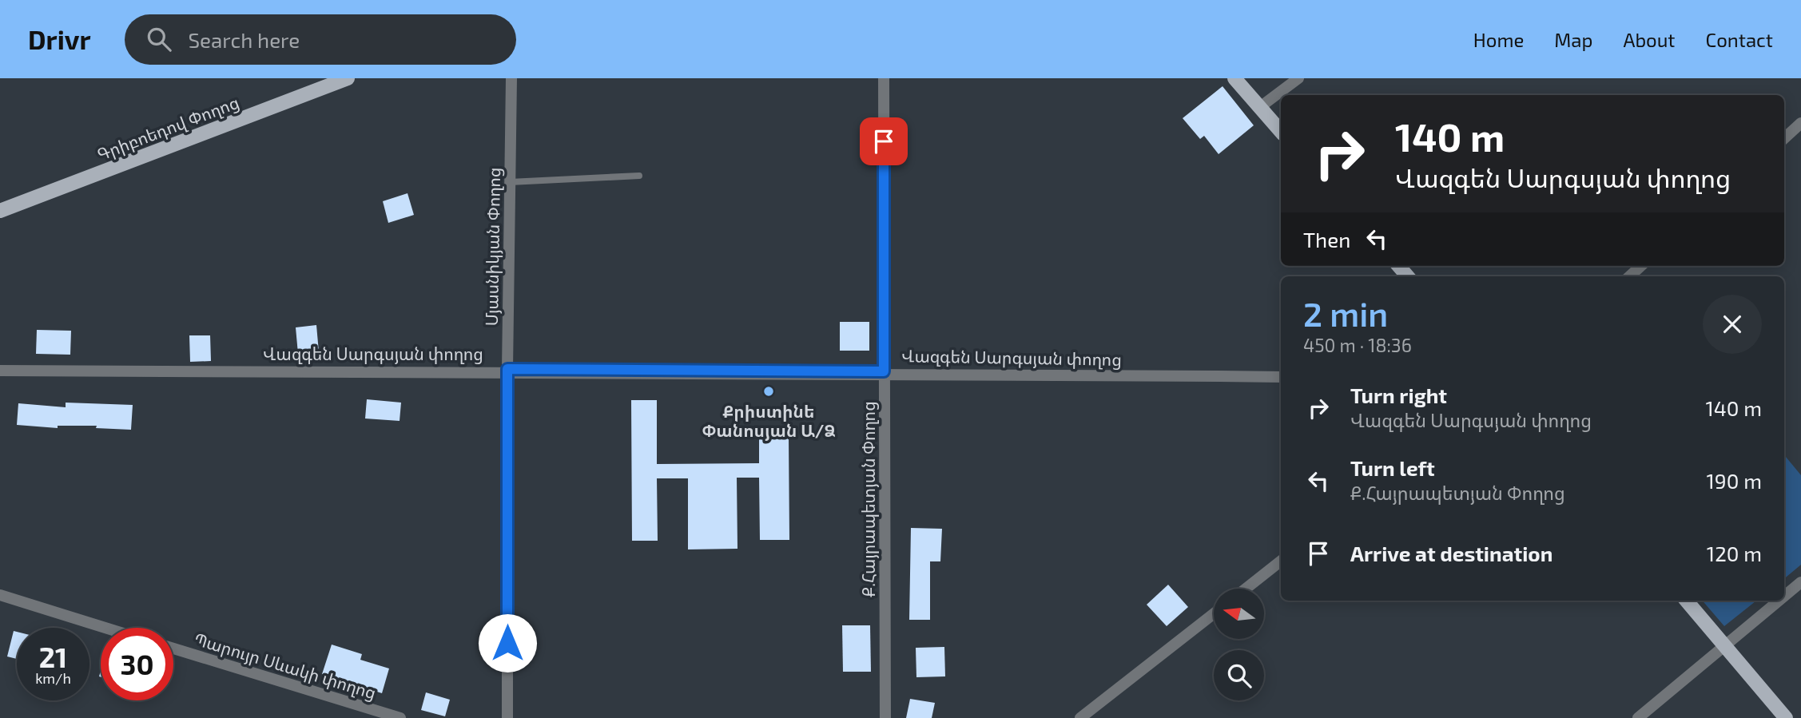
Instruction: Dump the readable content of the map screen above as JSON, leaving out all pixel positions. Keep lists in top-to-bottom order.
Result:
{
  "streets": {
    "main road": ["Գրիբոեդով Փողոց"],
    "street": [
      "Մյասնիկյան Փողոց",
      "Վազգեն Սարգսյան փողոց",
      "Ք.Հայրապետյան Փողոց",
      "Պարույր Սևակի փողոց"
    ]
  },
  "crossings": [
    ["Մյասնիկյան Փողոց", "Վազգեն Սարգսյան փողոց"],
    ["Վազգեն Սարգսյան փողոց", "Ք.Հայրապետյան Փողոց"]
  ],
  "places": ["Քրիստինե Փանոսյան Ա/Ձ"],
  "north": "left",
  "page": {
    "header": "Drivr",
    "search": "Search here",
    "nav": [
      "Home",
      "Map",
      "About",
      "Contact"
    ],
    "turn": ["140 m", "Վազգեն Սարգսյան փողոց"],
    "then": "Then",
    "heading": ["2 min", "450 m · 18:36"],
    "list": [
      {
        "name": "Turn right",
        "note": "Վազգեն Սարգսյան փողոց",
        "value": "140 m"
      },
      {
        "name": "Turn left",
        "note": "Ք.Հայրապետյան Փողոց",
        "value": "190 m"
      },
      {
        "name": "Arrive at destination",
        "value": "120 m"
      }
    ],
    "speed": "21 km/h",
    "limit": "30"
  }
}
